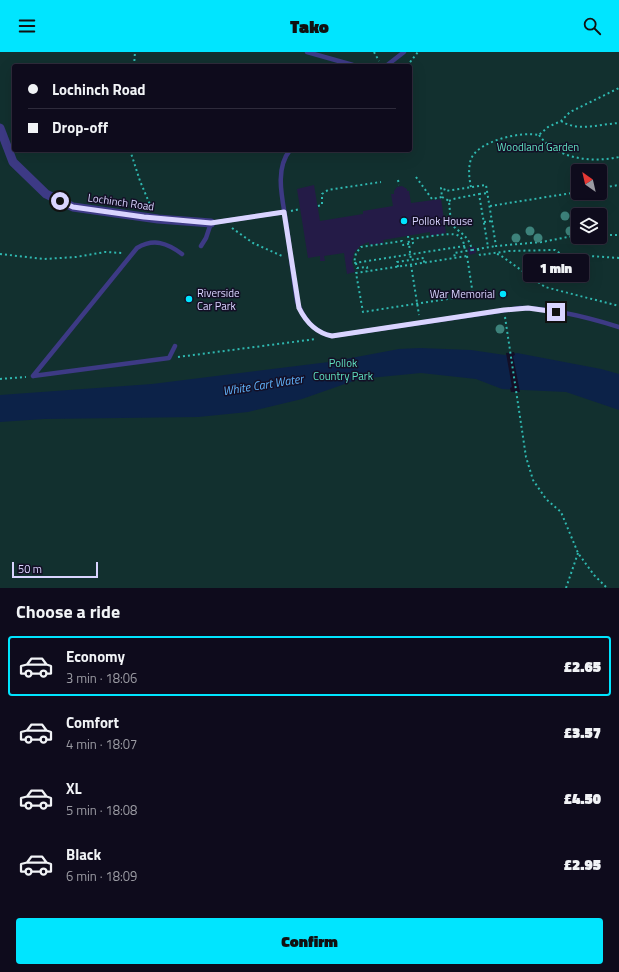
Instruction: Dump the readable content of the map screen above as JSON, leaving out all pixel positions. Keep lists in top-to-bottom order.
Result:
{
  "streets": {
    "street": ["Lochinch Road"]
  },
  "water": ["White Cart Water"],
  "parks": ["Woodland Garden", "Pollok Country Park"],
  "places": ["Pollok House", "War Memorial", "Riverside Car Park"],
  "scale_bar": "50 m",
  "north": "top left",
  "page": {
    "header": "Tako",
    "banner": ["Lochinch Road", "Drop-off"],
    "bubble": "1 min",
    "scale": "50 m",
    "heading": "Choose a ride",
    "list": [
      {
        "name": "Economy",
        "note": "3 min · 18:06",
        "value": "£2.65"
      },
      {
        "name": "Comfort",
        "note": "4 min · 18:07",
        "value": "£3.57"
      },
      {
        "name": "XL",
        "note": "5 min · 18:08",
        "value": "£4.50"
      },
      {
        "name": "Black",
        "note": "6 min · 18:09",
        "value": "£2.95"
      }
    ],
    "buttons": "Confirm"
  }
}
